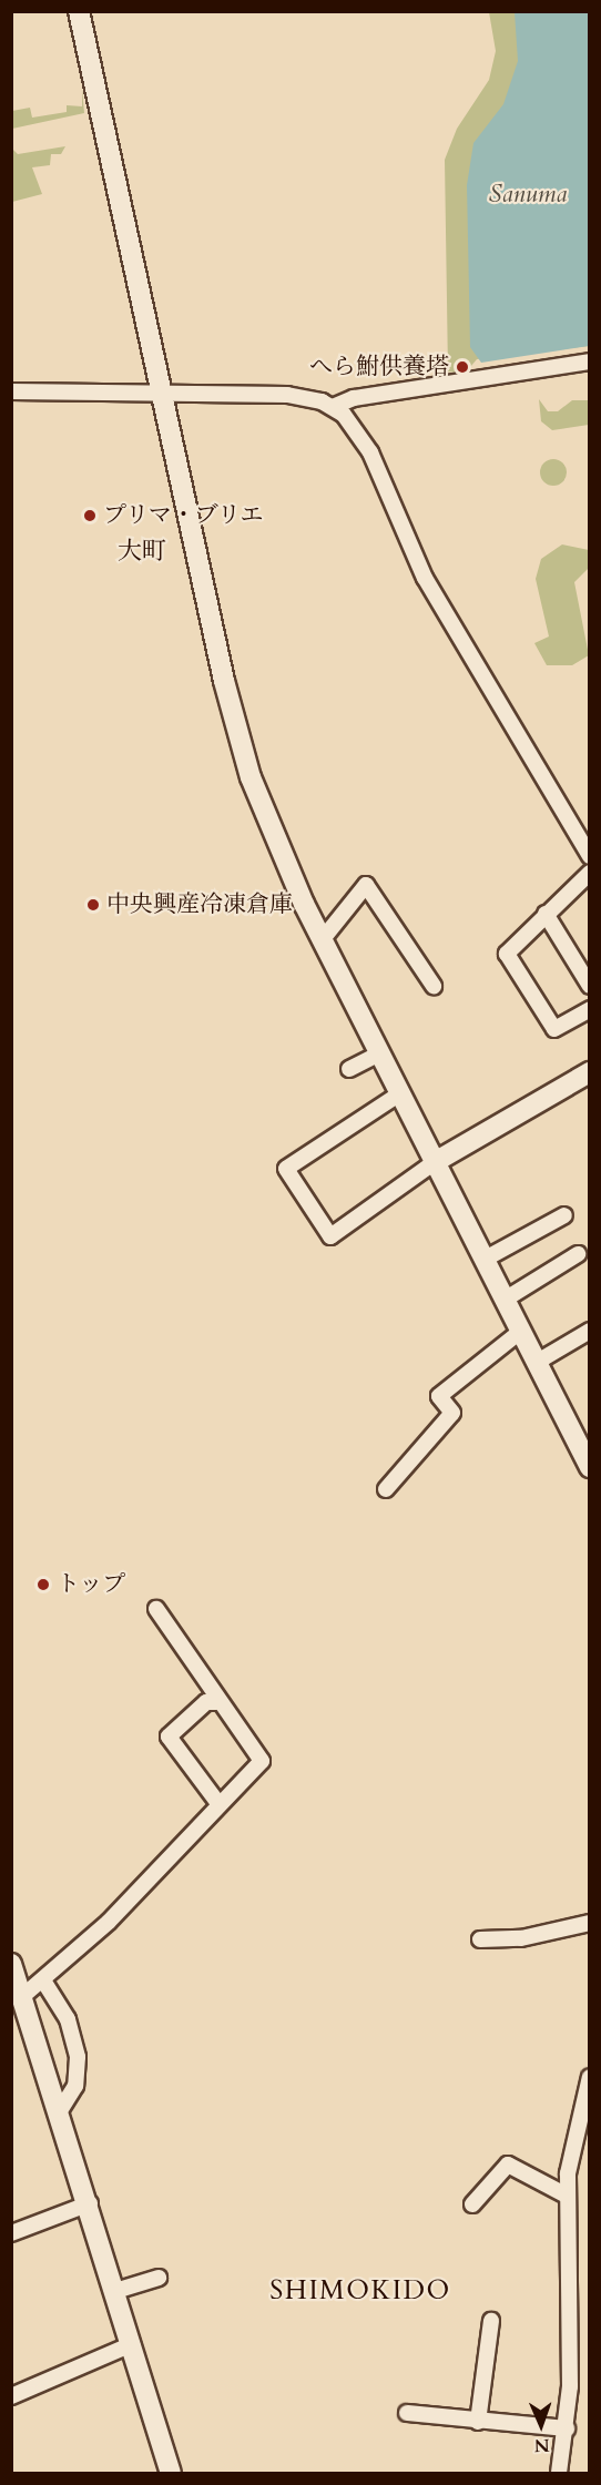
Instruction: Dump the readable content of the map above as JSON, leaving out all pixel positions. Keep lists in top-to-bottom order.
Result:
{
  "districts": ["大町", "SHIMOKIDO"],
  "water": ["Sanuma"],
  "places": [
    "へら鮒供養塔",
    "プリマ・ブリエ",
    "中央興産冷凍倉庫",
    "トップ"
  ],
  "north": "bottom"
}
